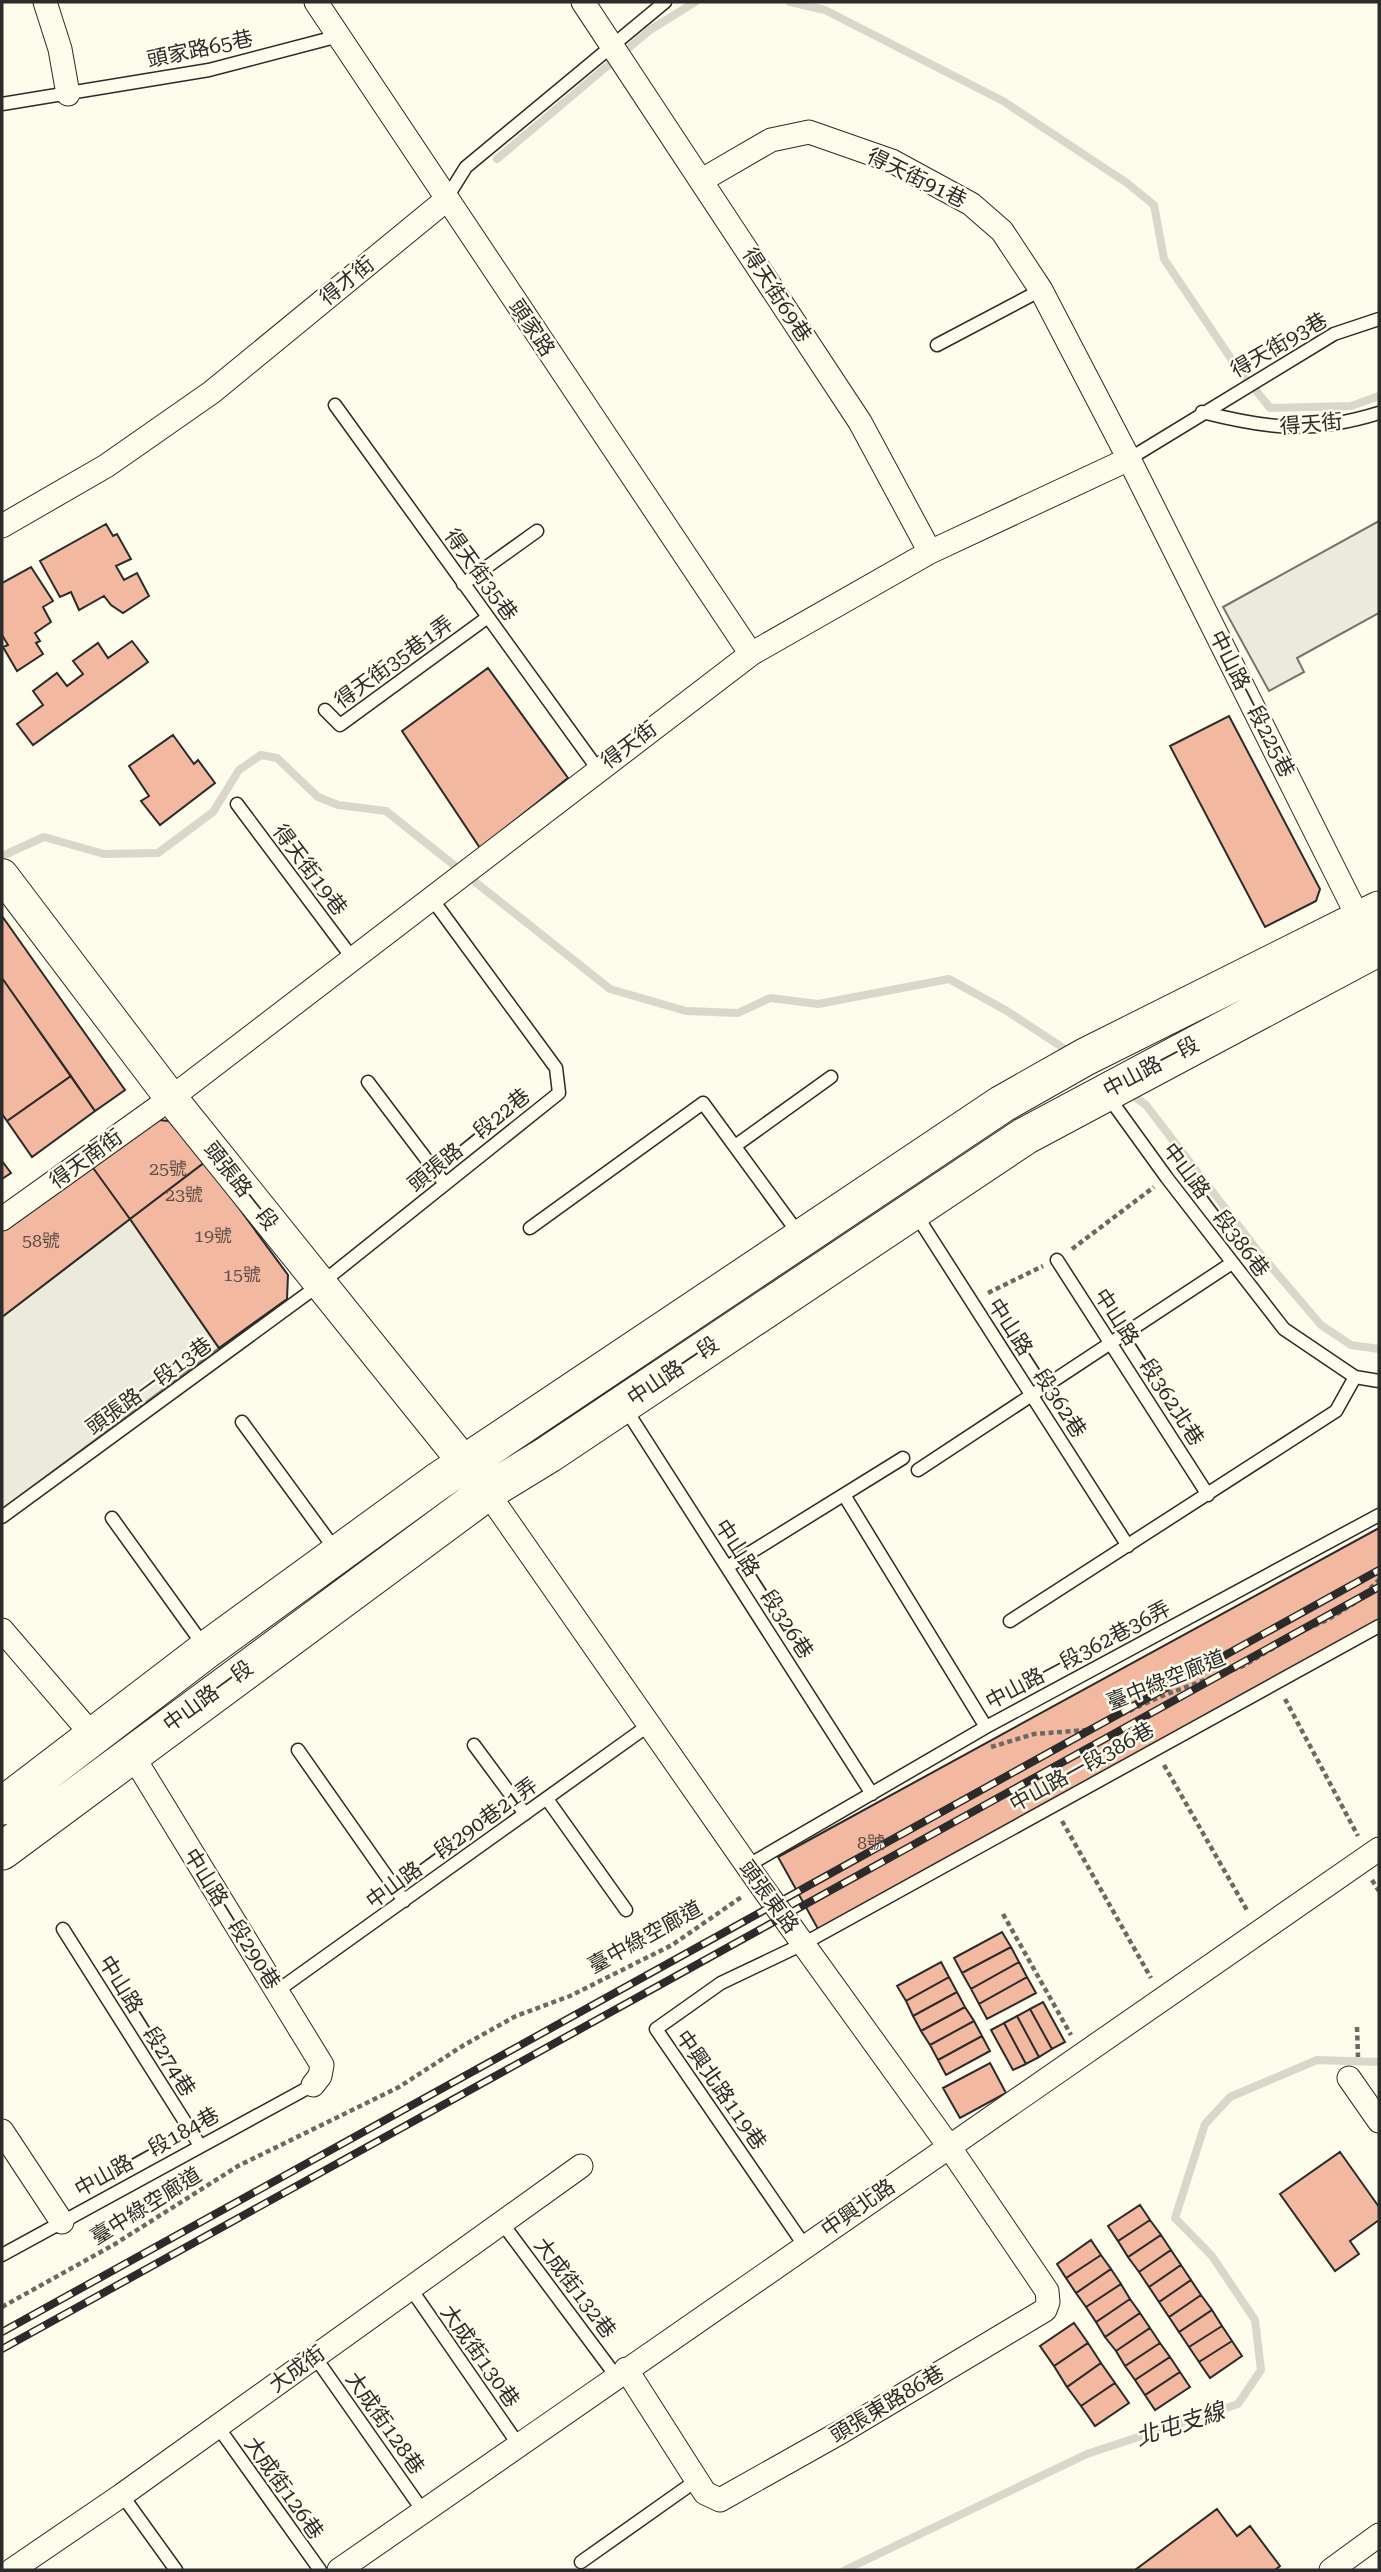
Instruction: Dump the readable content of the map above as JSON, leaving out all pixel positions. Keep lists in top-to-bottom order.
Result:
{
  "streets": {
    "main road": ["中山路一段"],
    "street": [
      "得天街91巷",
      "得才街",
      "得天街69巷",
      "頭家路",
      "得天街",
      "中山路一段225巷",
      "得天南街",
      "頭張路一段",
      "頭張東路",
      "中山路一段290巷",
      "中興北路",
      "大成街",
      "頭張東路86巷"
    ],
    "lane": [
      "頭家路65巷",
      "得天街93巷",
      "得天街35巷",
      "得天街35巷1弄",
      "得天街19巷",
      "頭張路一段22巷",
      "中山路一段386巷",
      "中山路一段362北巷",
      "中山路一段362巷",
      "頭張路一段13巷",
      "中山路一段326巷",
      "中山路一段362巷36弄",
      "中山路一段290巷21弄",
      "中山路一段274巷",
      "中興北路119巷",
      "中山路一段184巷",
      "大成街132巷",
      "大成街130巷",
      "大成街128巷",
      "大成街126巷"
    ],
    "path": ["臺中綠空廊道"]
  },
  "crossings": [
    ["頭家路65巷", "頭家路"],
    ["得天街91巷", "得天街69巷"],
    ["得天街91巷", "得天街93巷"],
    ["得天街91巷", "得天街"],
    ["得天街91巷", "中山路一段225巷"],
    ["得才街", "得天街69巷"],
    ["得才街", "頭家路"],
    ["得天街69巷", "得天街"],
    ["頭家路", "得天街"],
    ["得天街93巷", "得天街"],
    ["得天街93巷", "中山路一段225巷"],
    ["得天街", "得天街35巷"],
    ["得天街", "中山路一段225巷"],
    ["得天街", "得天街19巷"],
    ["得天街", "頭張路一段22巷"],
    ["得天街", "得天南街"],
    ["得天街", "頭張路一段"],
    ["得天街35巷", "得天街35巷1弄"],
    ["中山路一段225巷", "中山路一段"],
    ["中山路一段", "頭張路一段"],
    ["中山路一段", "中山路一段386巷"],
    ["中山路一段", "中山路一段362巷"],
    ["中山路一段", "中山路一段326巷"],
    ["中山路一段", "頭張東路"],
    ["中山路一段", "中山路一段290巷"],
    ["頭張路一段22巷", "頭張路一段"],
    ["頭張路一段22巷", "頭張路一段13巷"],
    ["得天南街", "頭張路一段"],
    ["頭張路一段", "頭張路一段13巷"],
    ["頭張路一段", "頭張東路"],
    ["中山路一段386巷", "頭張東路"],
    ["中山路一段386巷", "中興北路119巷"],
    ["中山路一段326巷", "中山路一段362巷36弄"],
    ["中山路一段362巷36弄", "臺中綠空廊道"],
    ["中山路一段362巷36弄", "頭張東路"],
    ["臺中綠空廊道", "頭張東路"],
    ["中山路一段290巷21弄", "頭張東路"],
    ["中山路一段290巷21弄", "中山路一段290巷"],
    ["頭張東路", "中興北路119巷"],
    ["頭張東路", "中興北路"],
    ["頭張東路", "頭張東路86巷"],
    ["中山路一段290巷", "中山路一段184巷"],
    ["中山路一段274巷", "中山路一段184巷"],
    ["中興北路119巷", "中興北路"],
    ["中興北路", "大成街132巷"],
    ["中興北路", "大成街130巷"],
    ["中興北路", "大成街128巷"],
    ["大成街132巷", "大成街"],
    ["大成街130巷", "大成街"],
    ["大成街", "大成街128巷"],
    ["大成街", "大成街126巷"]
  ],
  "water": ["北屯支線"],
  "house_numbers": [
    "25號",
    "23號",
    "19號",
    "58號",
    "15號",
    "8號"
  ]
}
